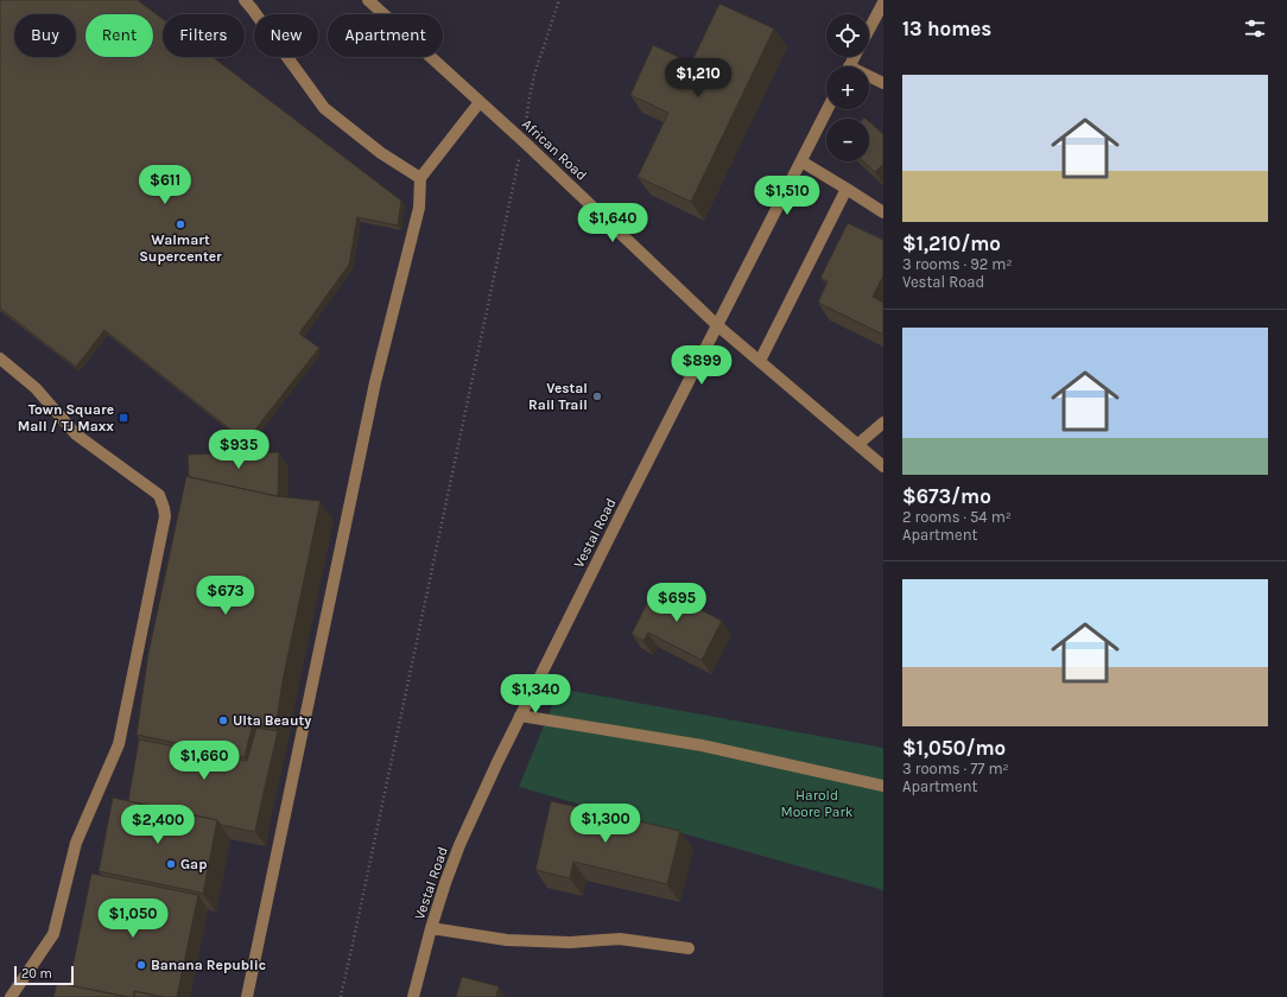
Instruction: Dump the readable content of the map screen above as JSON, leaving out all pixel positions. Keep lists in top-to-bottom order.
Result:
{
  "streets": {
    "street": ["African Road", "Vestal Road"]
  },
  "crossings": [
    ["African Road", "Vestal Road"]
  ],
  "parks": ["Harold Moore Park"],
  "places": {
    "other": [
      "Walmart Supercenter",
      "Vestal Rail Trail",
      "Ulta Beauty",
      "Gap",
      "Banana Republic"
    ],
    "transit": ["Town Square Mall / TJ Maxx"]
  },
  "scale_bar": "20 m",
  "page": {
    "heading": "13 homes",
    "map_buttons": ["+", "−"],
    "chip": [
      "Buy",
      "Rent",
      "Filters",
      "New",
      "Apartment"
    ],
    "list": [
      {
        "name": "$1,210/mo",
        "note": "3 rooms · 92 m² · Vestal Road"
      },
      {
        "name": "$673/mo",
        "note": "2 rooms · 54 m² · Apartment"
      },
      {
        "name": "$1,050/mo",
        "note": "3 rooms · 77 m² · Apartment"
      }
    ],
    "price": [
      "$1,210",
      "$611",
      "$1,510",
      "$1,640",
      "$899",
      "$935",
      "$673",
      "$695",
      "$1,340",
      "$1,660",
      "$1,300",
      "$2,400",
      "$1,050"
    ],
    "scale": "20 m"
  }
}
